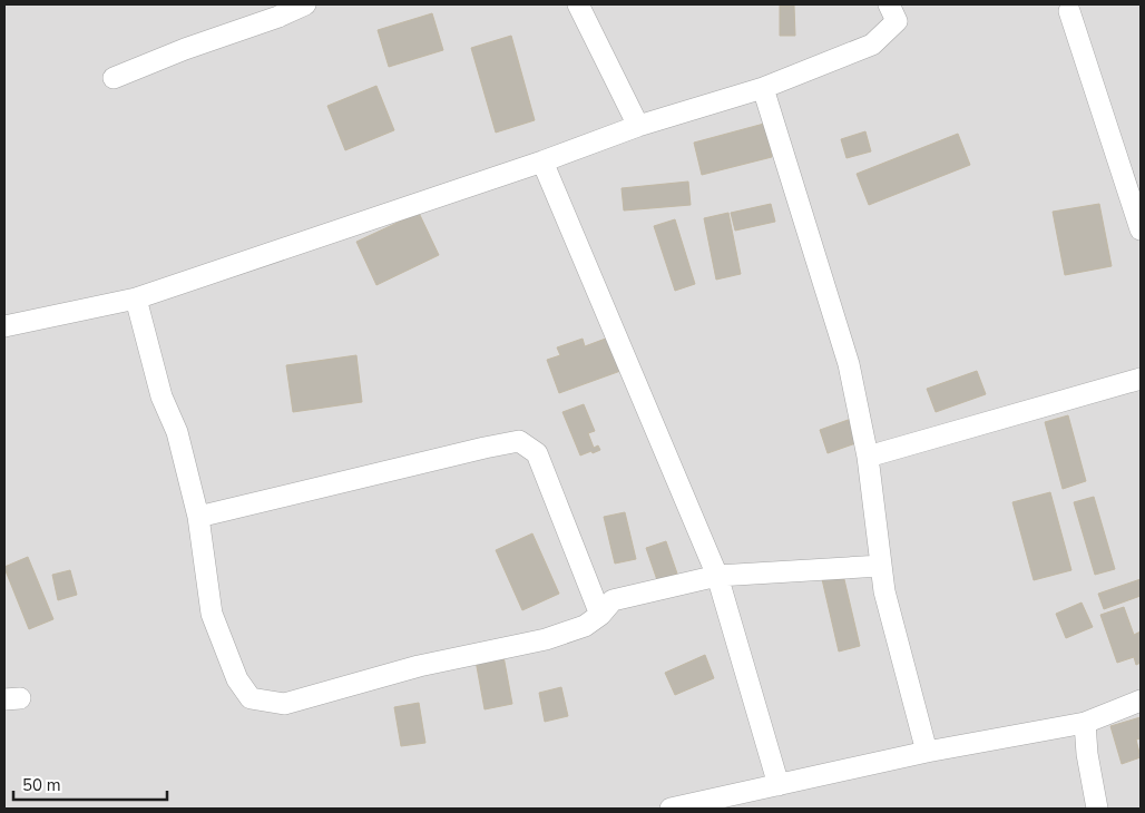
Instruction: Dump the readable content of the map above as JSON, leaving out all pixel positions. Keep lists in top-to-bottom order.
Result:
{
  "scale_bar": "50 m"
}
